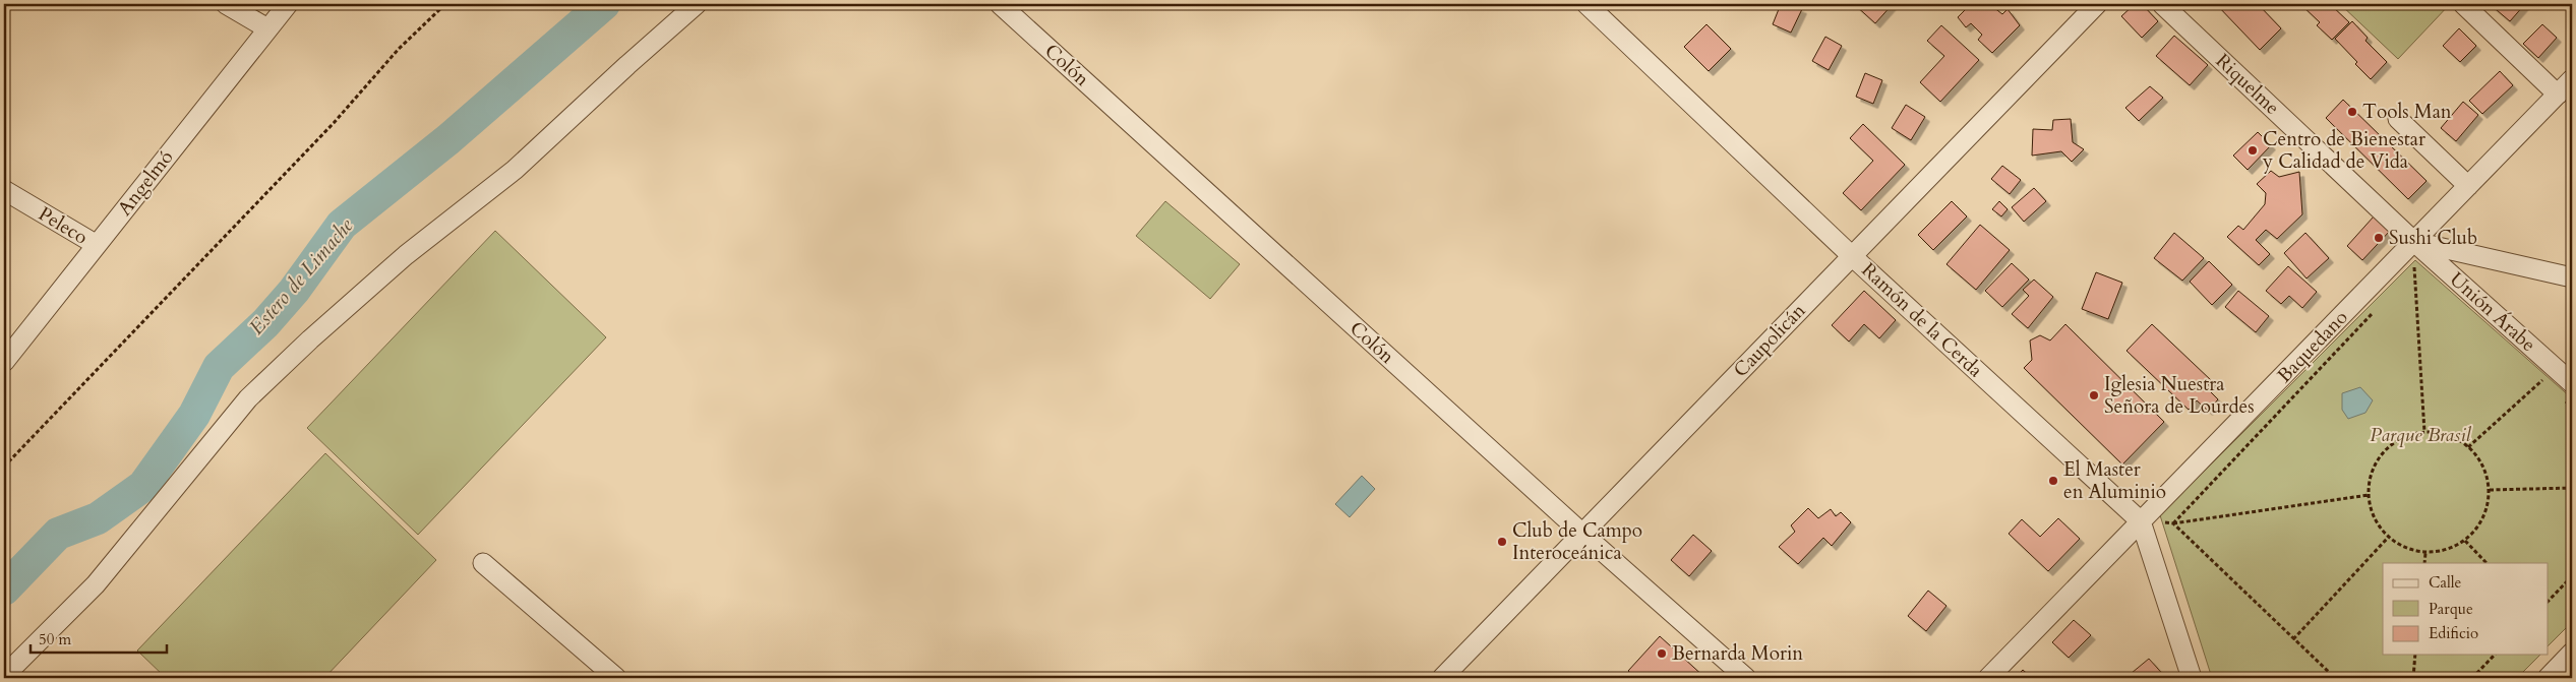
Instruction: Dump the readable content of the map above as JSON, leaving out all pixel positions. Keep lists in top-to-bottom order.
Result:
{
  "streets": {
    "street": [
      "Colón",
      "Riquelme",
      "Angelmó",
      "Peleco",
      "Unión Árabe",
      "Ramón de la Cerda",
      "Caupolicán",
      "Baquedano"
    ]
  },
  "crossings": [
    ["Colón", "Caupolicán"],
    ["Riquelme", "Unión Árabe"],
    ["Riquelme", "Baquedano"],
    ["Angelmó", "Peleco"],
    ["Unión Árabe", "Baquedano"],
    ["Ramón de la Cerda", "Caupolicán"],
    ["Ramón de la Cerda", "Baquedano"]
  ],
  "water": ["Estero de Limache"],
  "parks": ["Parque Brasil"],
  "places": [
    "Tools Man",
    "Centro de Bienestar y Calidad de Vida",
    "Sushi Club",
    "Iglesia Nuestra Señora de Lourdes",
    "El Master en Aluminio",
    "Club de Campo Interoceánica",
    "Bernarda Morin"
  ],
  "legend": ["Calle", "Parque", "Edificio"],
  "scale_bar": "50 m"
}
